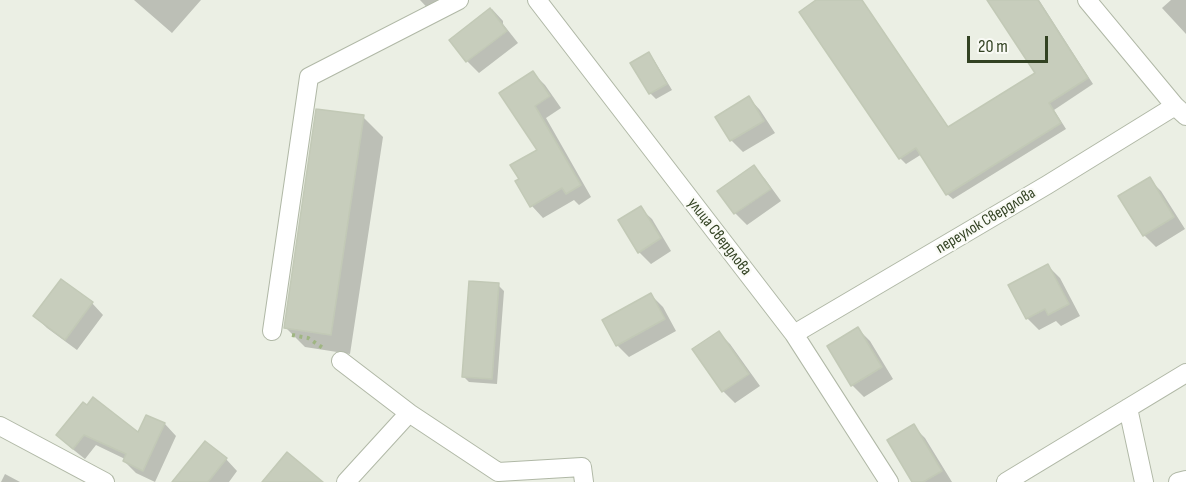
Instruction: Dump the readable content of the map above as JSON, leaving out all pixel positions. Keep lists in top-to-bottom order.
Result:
{
  "streets": {
    "street": ["переулок Свердлова", "улица Свердлова"]
  },
  "crossings": [
    ["переулок Свердлова", "улица Свердлова"]
  ],
  "scale_bar": "20 m"
}
